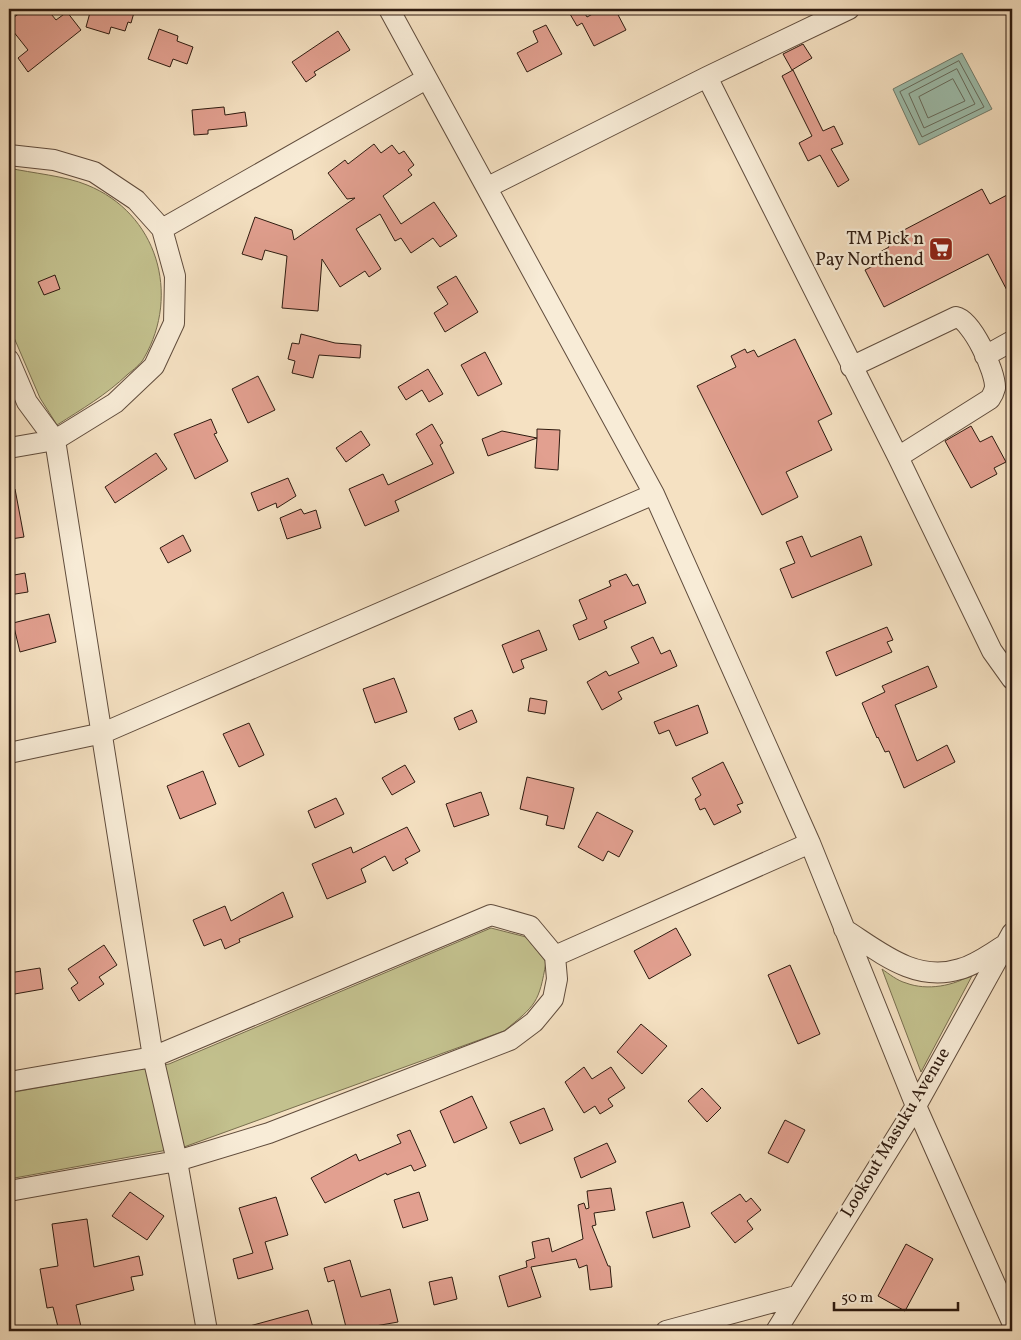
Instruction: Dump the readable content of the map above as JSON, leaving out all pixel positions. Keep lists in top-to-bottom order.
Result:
{
  "streets": {
    "street": ["Lookout Masuku Avenue"]
  },
  "places": {
    "supermarket": ["TM Pick n Pay Northend"]
  },
  "scale_bar": "50 m"
}
